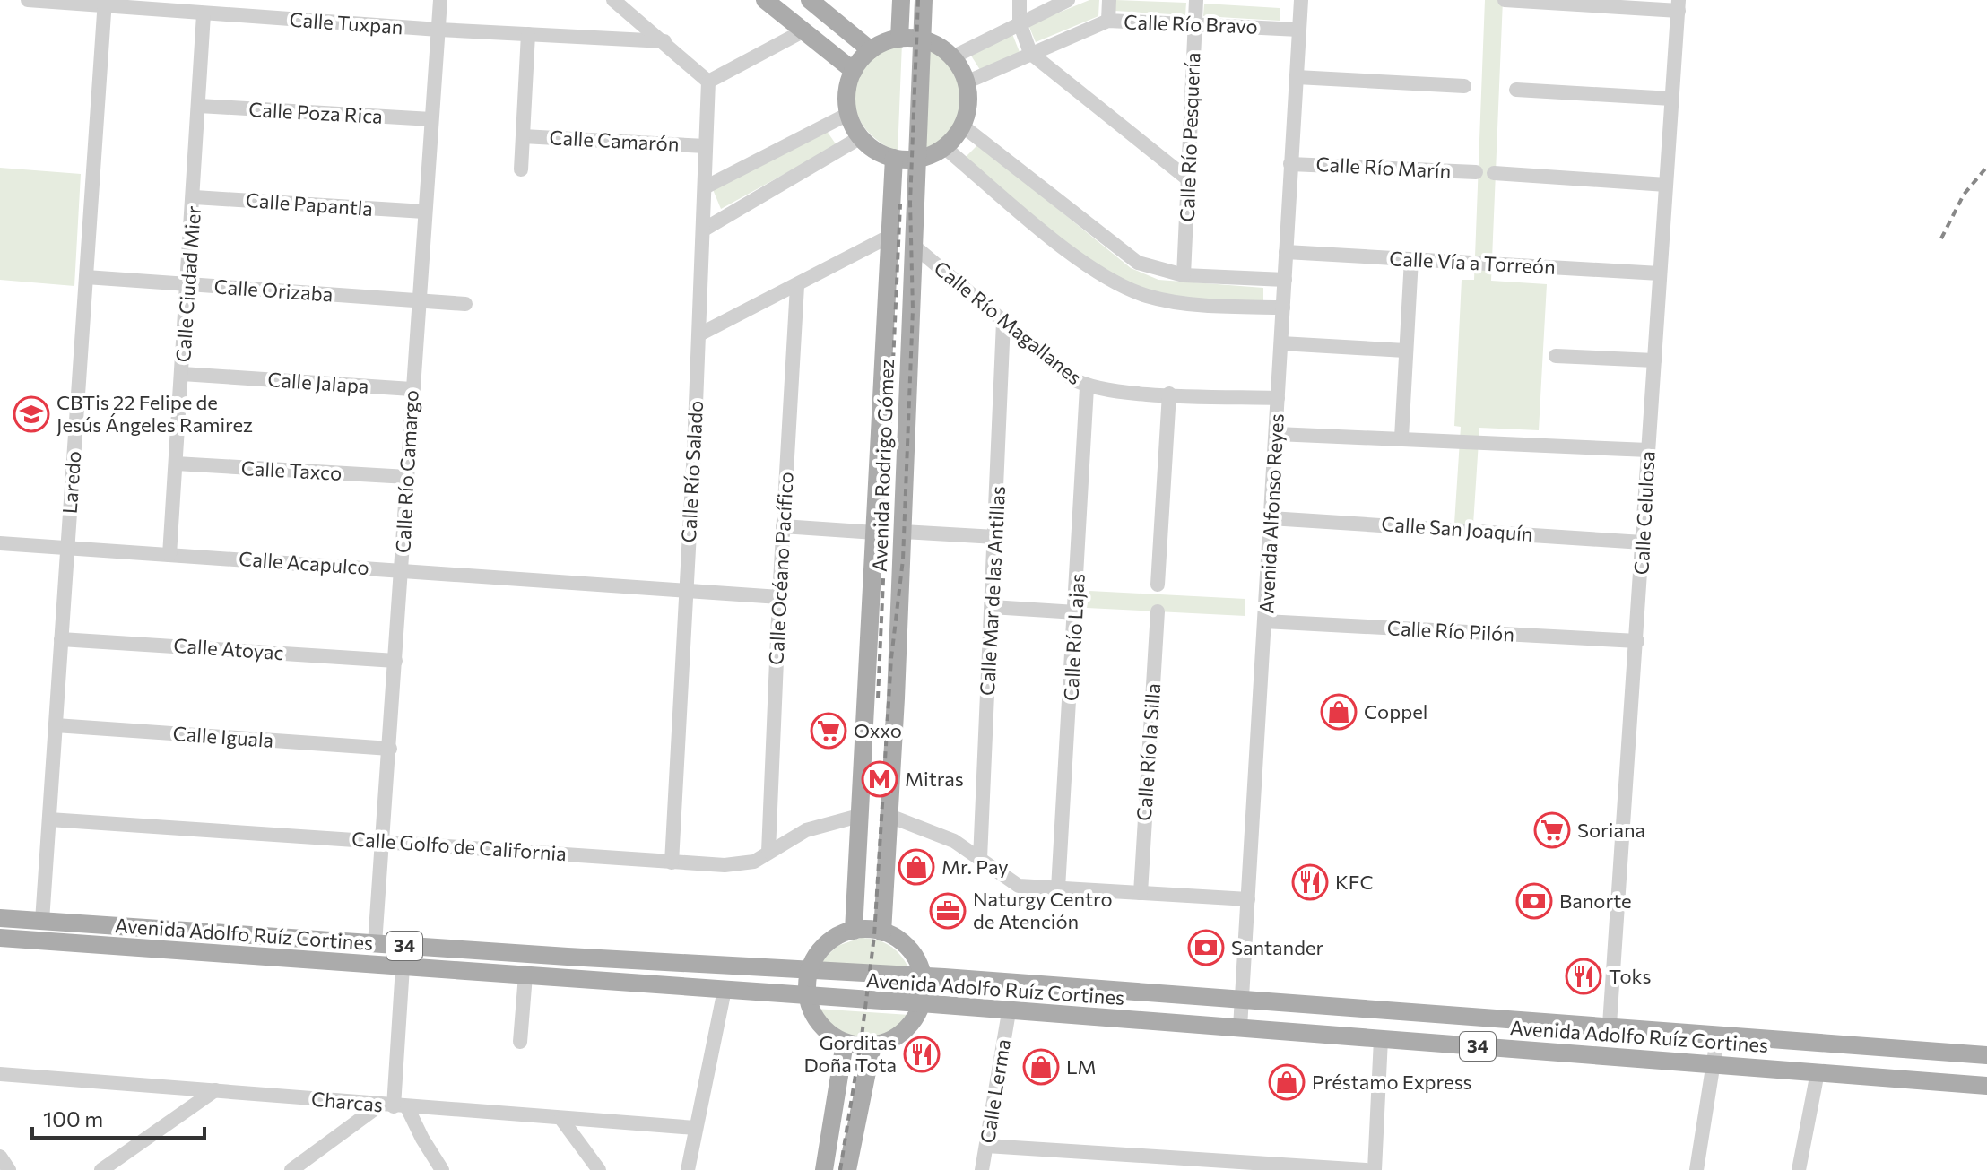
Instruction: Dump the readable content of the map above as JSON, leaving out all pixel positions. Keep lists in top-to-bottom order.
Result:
{
  "streets": {
    "main road": ["Avenida Rodrigo Gómez", "Avenida Adolfo Ruíz Cortines", "34"],
    "street": [
      "Calle Tuxpan",
      "Calle Río Bravo",
      "Calle Poza Rica",
      "Calle Río Pesquería",
      "Calle Camarón",
      "Calle Río Marín",
      "Calle Papantla",
      "Calle Vía a Torreón",
      "Calle Ciudad Mier",
      "Calle Orizaba",
      "Calle Río Magallanes",
      "Calle Jalapa",
      "Calle Taxco",
      "Calle Río Camargo",
      "Calle Río Salado",
      "Laredo",
      "Calle Celulosa",
      "Avenida Alfonso Reyes",
      "Calle San Joaquín",
      "Calle Acapulco",
      "Calle Océano Pacífico",
      "Calle Mar de las Antillas",
      "Calle Río Pilón",
      "Calle Río Lajas",
      "Calle Atoyac",
      "Calle Iguala",
      "Calle Río la Silla",
      "Calle Golfo de California",
      "Calle Lerma",
      "Charcas"
    ]
  },
  "crossings": [
    ["Calle Tuxpan", "Calle Ciudad Mier"],
    ["Calle Tuxpan", "Calle Río Camargo"],
    ["Calle Tuxpan", "Laredo"],
    ["Calle Río Bravo", "Calle Río Pesquería"],
    ["Calle Río Bravo", "Avenida Alfonso Reyes"],
    ["Calle Poza Rica", "Calle Ciudad Mier"],
    ["Calle Poza Rica", "Calle Río Camargo"],
    ["Calle Camarón", "Calle Río Salado"],
    ["Calle Río Marín", "Avenida Alfonso Reyes"],
    ["Calle Papantla", "Calle Ciudad Mier"],
    ["Calle Papantla", "Calle Río Camargo"],
    ["Calle Vía a Torreón", "Calle Celulosa"],
    ["Calle Vía a Torreón", "Avenida Alfonso Reyes"],
    ["Calle Ciudad Mier", "Calle Orizaba"],
    ["Calle Ciudad Mier", "Calle Jalapa"],
    ["Calle Ciudad Mier", "Calle Taxco"],
    ["Calle Ciudad Mier", "Calle Acapulco"],
    ["Calle Orizaba", "Calle Río Camargo"],
    ["Calle Orizaba", "Laredo"],
    ["Calle Río Magallanes", "Avenida Rodrigo Gómez"],
    ["Calle Río Magallanes", "Avenida Alfonso Reyes"],
    ["Calle Río Magallanes", "Calle Mar de las Antillas"],
    ["Calle Río Magallanes", "Calle Río Lajas"],
    ["Calle Jalapa", "Calle Río Camargo"],
    ["Avenida Rodrigo Gómez", "Calle Golfo de California"],
    ["Calle Taxco", "Calle Río Camargo"],
    ["Calle Río Camargo", "Calle Acapulco"],
    ["Calle Río Camargo", "Calle Atoyac"],
    ["Calle Río Camargo", "Calle Iguala"],
    ["Calle Río Camargo", "Calle Golfo de California"],
    ["Calle Río Camargo", "Avenida Adolfo Ruíz Cortines"],
    ["Calle Río Salado", "Calle Acapulco"],
    ["Calle Río Salado", "Calle Golfo de California"],
    ["Laredo", "Calle Acapulco"],
    ["Laredo", "Calle Atoyac"],
    ["Laredo", "Calle Iguala"],
    ["Laredo", "Calle Golfo de California"],
    ["Laredo", "Avenida Adolfo Ruíz Cortines"],
    ["Calle Celulosa", "Calle San Joaquín"],
    ["Calle Celulosa", "Calle Río Pilón"],
    ["Calle Celulosa", "Avenida Adolfo Ruíz Cortines"],
    ["Avenida Alfonso Reyes", "Calle San Joaquín"],
    ["Avenida Alfonso Reyes", "Calle Río Pilón"],
    ["Avenida Alfonso Reyes", "Avenida Adolfo Ruíz Cortines"],
    ["Calle Acapulco", "Calle Océano Pacífico"],
    ["Calle Océano Pacífico", "Calle Golfo de California"],
    ["Avenida Adolfo Ruíz Cortines", "Calle Lerma"]
  ],
  "places": {
    "school or university": ["CBTis 22 Felipe de Jesús Ángeles Ramirez"],
    "shop": [
      "Coppel",
      "Mr. Pay",
      "LM",
      "Préstamo Express"
    ],
    "supermarket": ["Oxxo", "Soriana"],
    "metro station": ["Mitras"],
    "restaurant": ["KFC", "Toks", "Gorditas Doña Tota"],
    "bank": ["Banorte", "Santander"],
    "office": ["Naturgy Centro de Atención"]
  },
  "scale_bar": "100 m"
}
